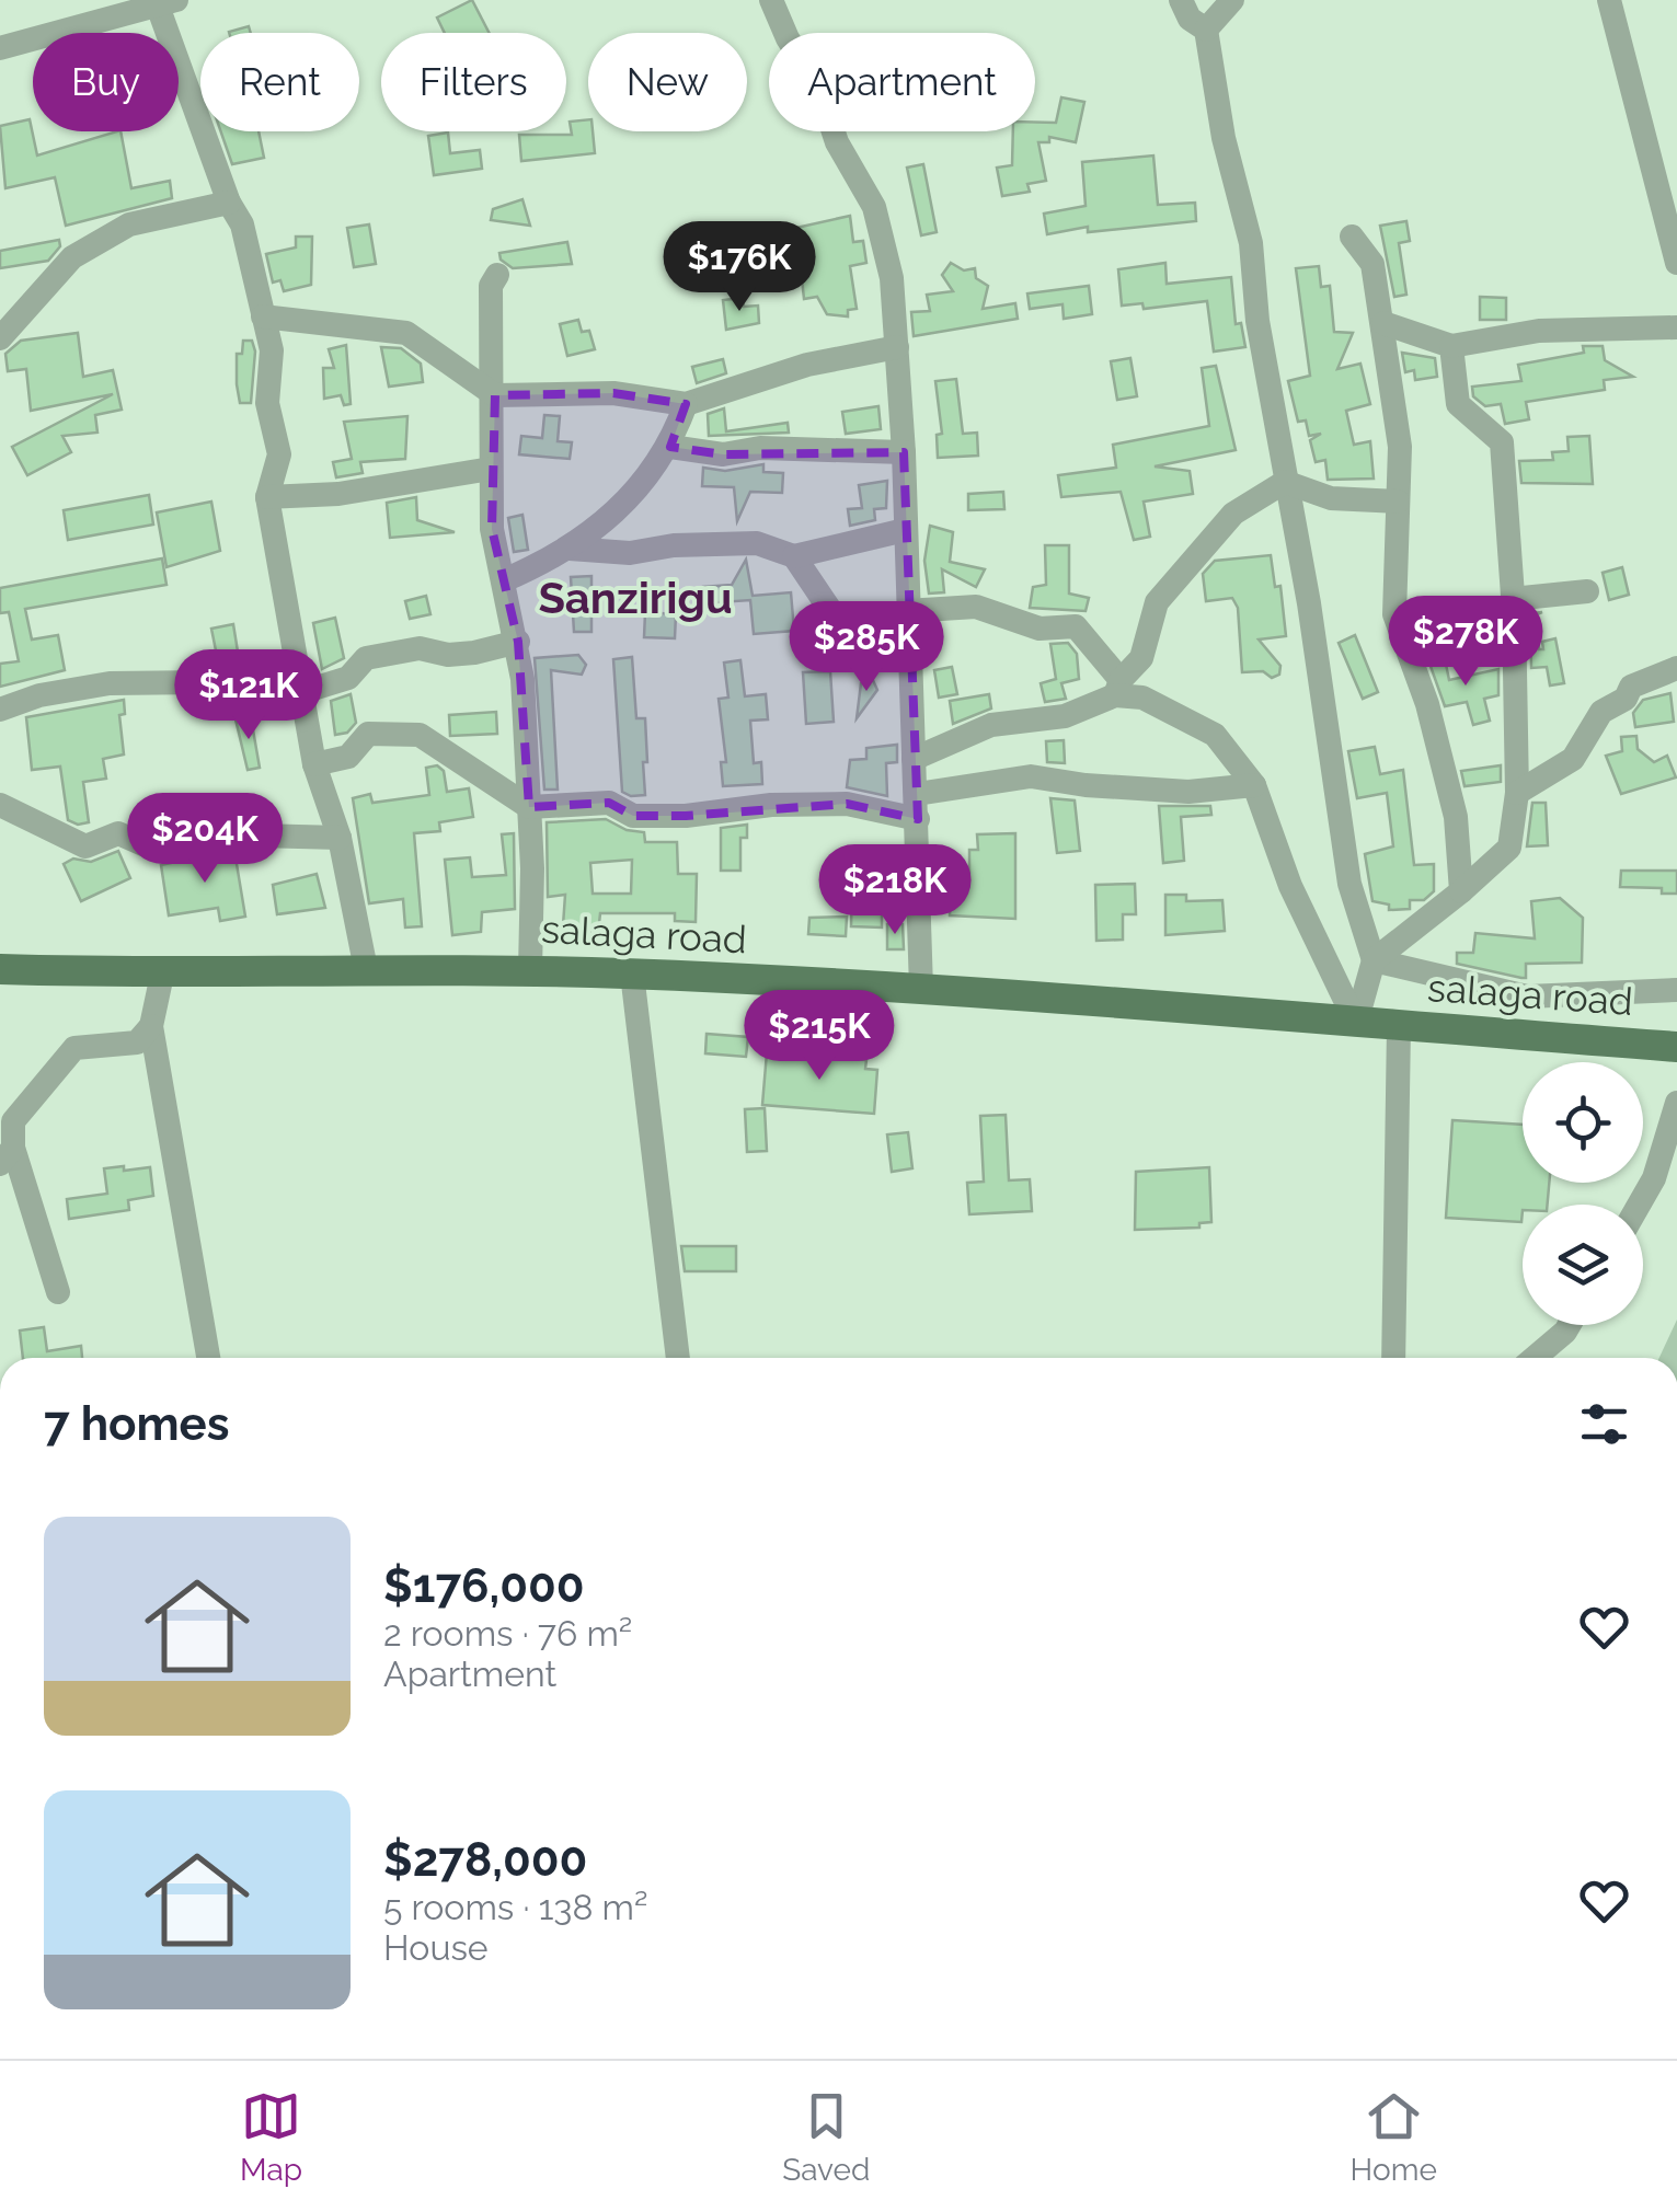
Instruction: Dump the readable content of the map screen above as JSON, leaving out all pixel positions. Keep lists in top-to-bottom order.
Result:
{
  "streets": {
    "main road": ["salaga road"]
  },
  "districts": ["Sanzirigu"],
  "page": {
    "chip": [
      "Buy",
      "Rent",
      "Filters",
      "New",
      "Apartment"
    ],
    "price": [
      "$176K",
      "$278K",
      "$285K",
      "$121K",
      "$204K",
      "$218K",
      "$215K"
    ],
    "heading": "7 homes",
    "list": [
      {
        "name": "$176,000",
        "note": "2 rooms · 76 m² · Apartment"
      },
      {
        "name": "$278,000",
        "note": "5 rooms · 138 m² · House"
      }
    ],
    "tabs": ["Map", "Saved", "Home"]
  }
}
